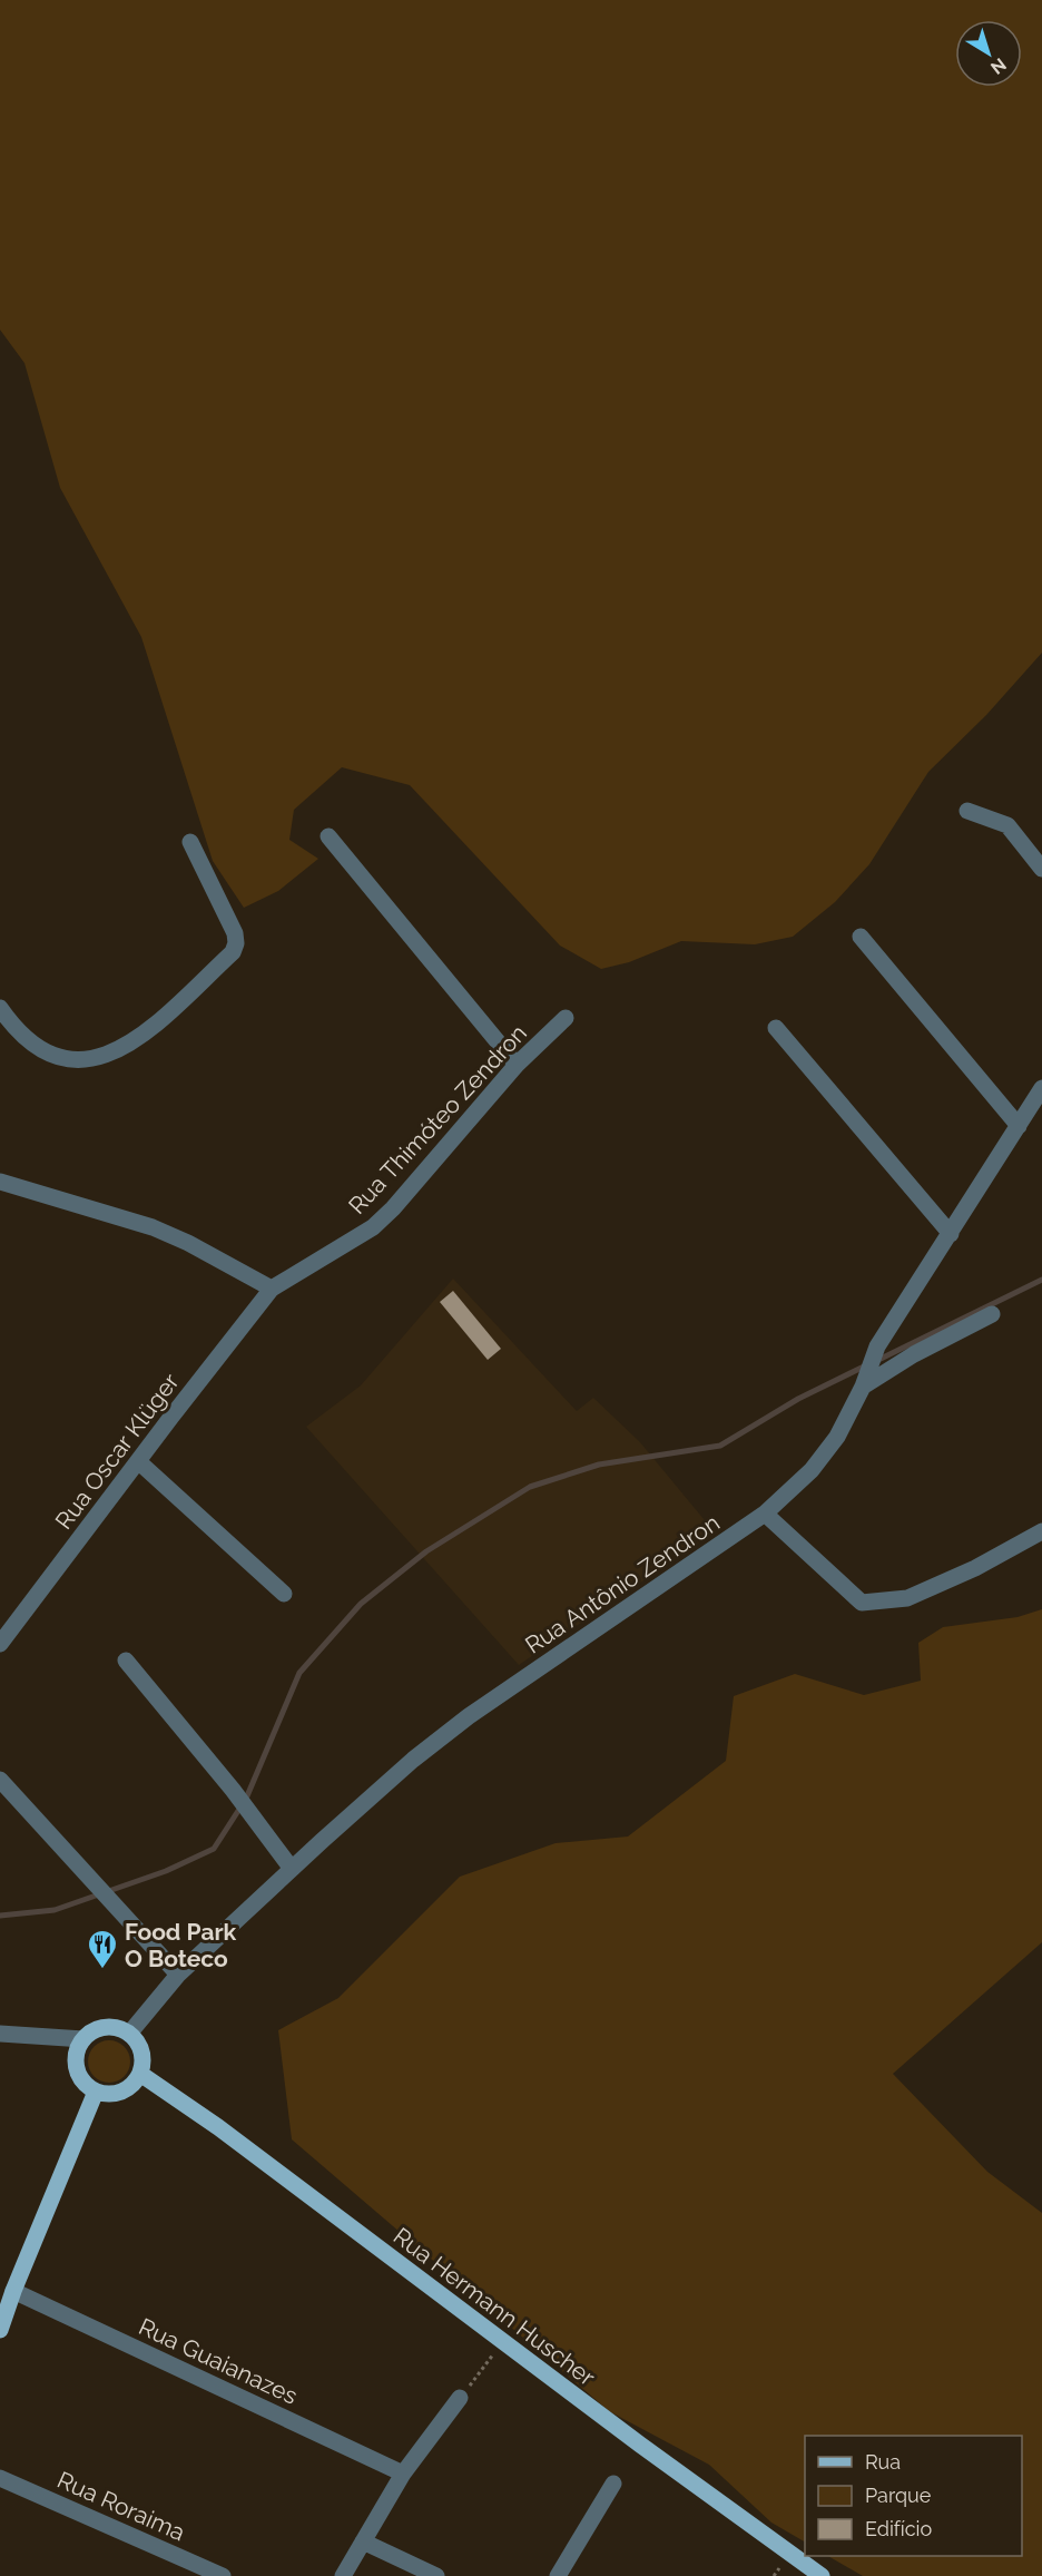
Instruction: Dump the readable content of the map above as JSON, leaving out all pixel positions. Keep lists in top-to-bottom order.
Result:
{
  "streets": {
    "main road": ["Rua Hermann Huscher"],
    "street": [
      "Rua Thimóteo Zendron",
      "Rua Oscar Klüger",
      "Rua Antônio Zendron",
      "Rua Guaianazes",
      "Rua Roraima"
    ]
  },
  "crossings": [
    ["Rua Thimóteo Zendron", "Rua Oscar Klüger"],
    ["Rua Antônio Zendron", "Rua Hermann Huscher"]
  ],
  "places": {
    "restaurant": ["Food Park O Boteco"]
  },
  "legend": ["Rua", "Parque", "Edifício"],
  "north": "bottom right"
}
